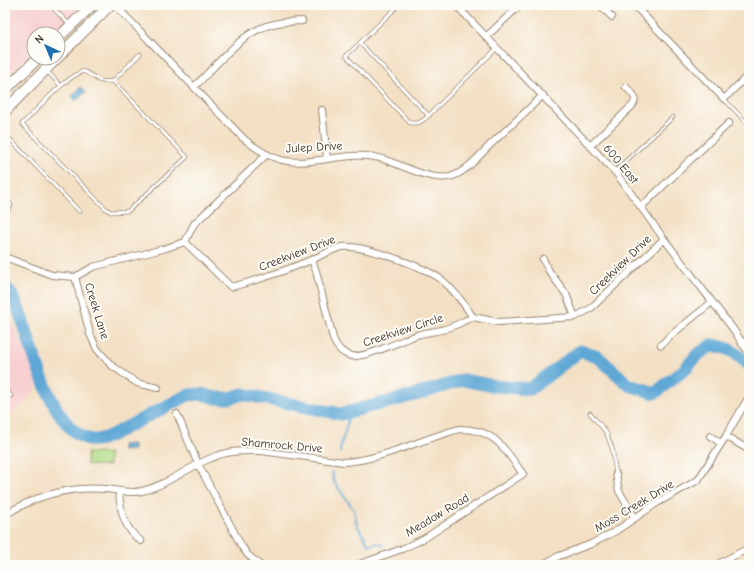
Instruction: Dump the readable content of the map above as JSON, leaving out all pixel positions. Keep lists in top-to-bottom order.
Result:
{
  "streets": {
    "street": [
      "Julep Drive",
      "600 East",
      "Creekview Drive",
      "Creek Lane",
      "Creekview Circle",
      "Shamrock Drive",
      "Moss Creek Drive",
      "Meadow Road"
    ]
  },
  "crossings": [
    ["Julep Drive", "600 East"],
    ["600 East", "Creekview Drive"],
    ["Creekview Drive", "Creekview Circle"],
    ["Shamrock Drive", "Meadow Road"]
  ],
  "north": "top left"
}
